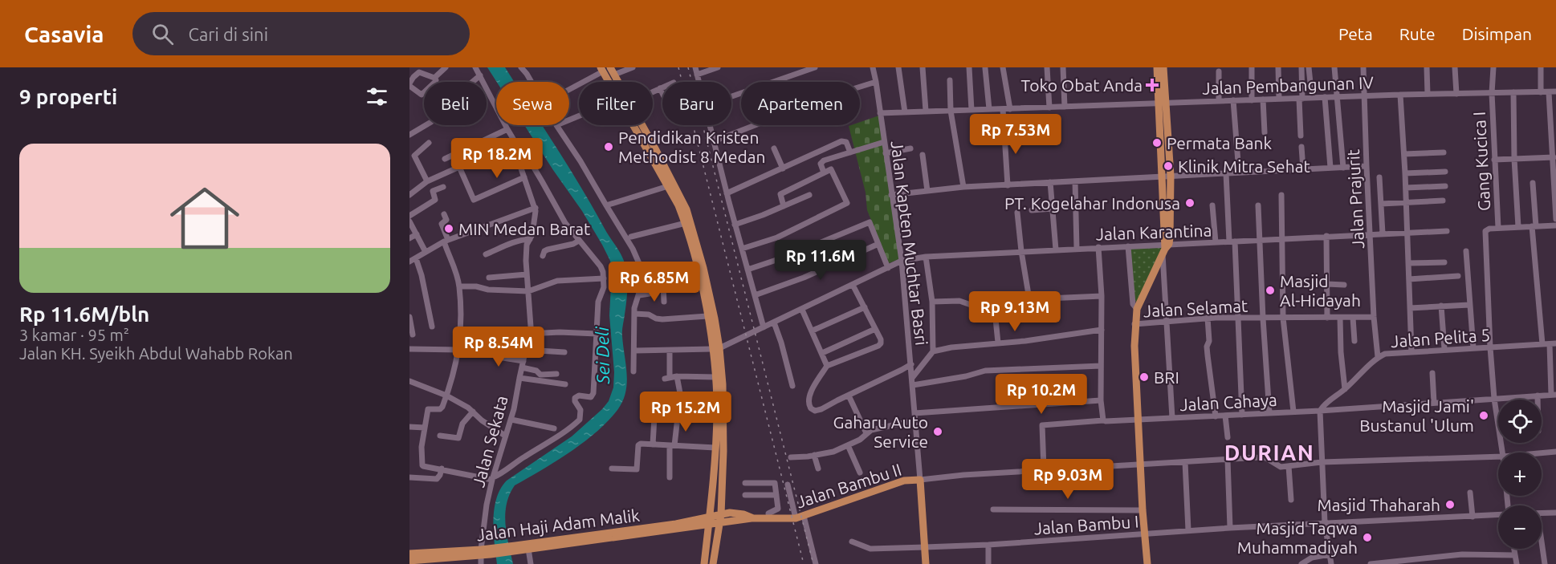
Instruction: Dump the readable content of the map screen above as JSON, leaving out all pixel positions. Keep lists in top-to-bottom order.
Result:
{
  "streets": {
    "main road": ["Jalan Bambu II", "Jalan Haji Adam Malik"],
    "street": [
      "Jalan Pembangunan IV",
      "Gang Kucica I",
      "Jalan Prajurit",
      "Jalan Karantina",
      "Jalan Kapten Muchtar Basri",
      "Jalan Selamat",
      "Jalan Pelita 5",
      "Jalan Cahaya",
      "Jalan Sekata",
      "Jalan Bambu I"
    ]
  },
  "crossings": [
    ["Jalan Pembangunan IV", "Gang Kucica I"],
    ["Jalan Pembangunan IV", "Jalan Prajurit"],
    ["Jalan Pembangunan IV", "Jalan Kapten Muchtar Basri"],
    ["Jalan Prajurit", "Jalan Karantina"],
    ["Jalan Prajurit", "Jalan Selamat"],
    ["Jalan Prajurit", "Jalan Pelita 5"],
    ["Jalan Karantina", "Jalan Kapten Muchtar Basri"],
    ["Jalan Kapten Muchtar Basri", "Jalan Bambu II"],
    ["Jalan Pelita 5", "Jalan Cahaya"],
    ["Jalan Cahaya", "Jalan Bambu II"],
    ["Jalan Sekata", "Jalan Haji Adam Malik"],
    ["Jalan Bambu II", "Jalan Haji Adam Malik"]
  ],
  "districts": ["DURIAN"],
  "water": ["Sei Deli"],
  "places": {
    "health": ["Toko Obat Anda"],
    "other": [
      "Permata Bank",
      "Pendidikan Kristen Methodist 8 Medan",
      "Klinik Mitra Sehat",
      "PT. Kogelahar Indonusa",
      "MIN Medan Barat",
      "Masjid Al-Hidayah",
      "BRI",
      "Masjid Jami' Bustanul 'Ulum",
      "Gaharu Auto Service",
      "Masjid Thaharah",
      "Masjid Taqwa Muhammadiyah"
    ]
  },
  "page": {
    "header": "Casavia",
    "search": "Cari di sini",
    "nav": ["Peta", "Rute", "Disimpan"],
    "heading": "9 properti",
    "chip": [
      "Beli",
      "Sewa",
      "Filter",
      "Baru",
      "Apartemen"
    ],
    "price": [
      "Rp 7.53M",
      "Rp 18.2M",
      "Rp 11.6M",
      "Rp 6.85M",
      "Rp 9.13M",
      "Rp 8.54M",
      "Rp 10.2M",
      "Rp 15.2M",
      "Rp 9.03M"
    ],
    "list": [
      {
        "name": "Rp 11.6M/bln",
        "note": "3 kamar · 95 m² · Jalan KH. Syeikh Abdul Wahabb Rokan"
      }
    ],
    "map_buttons": ["+", "−"]
  }
}
